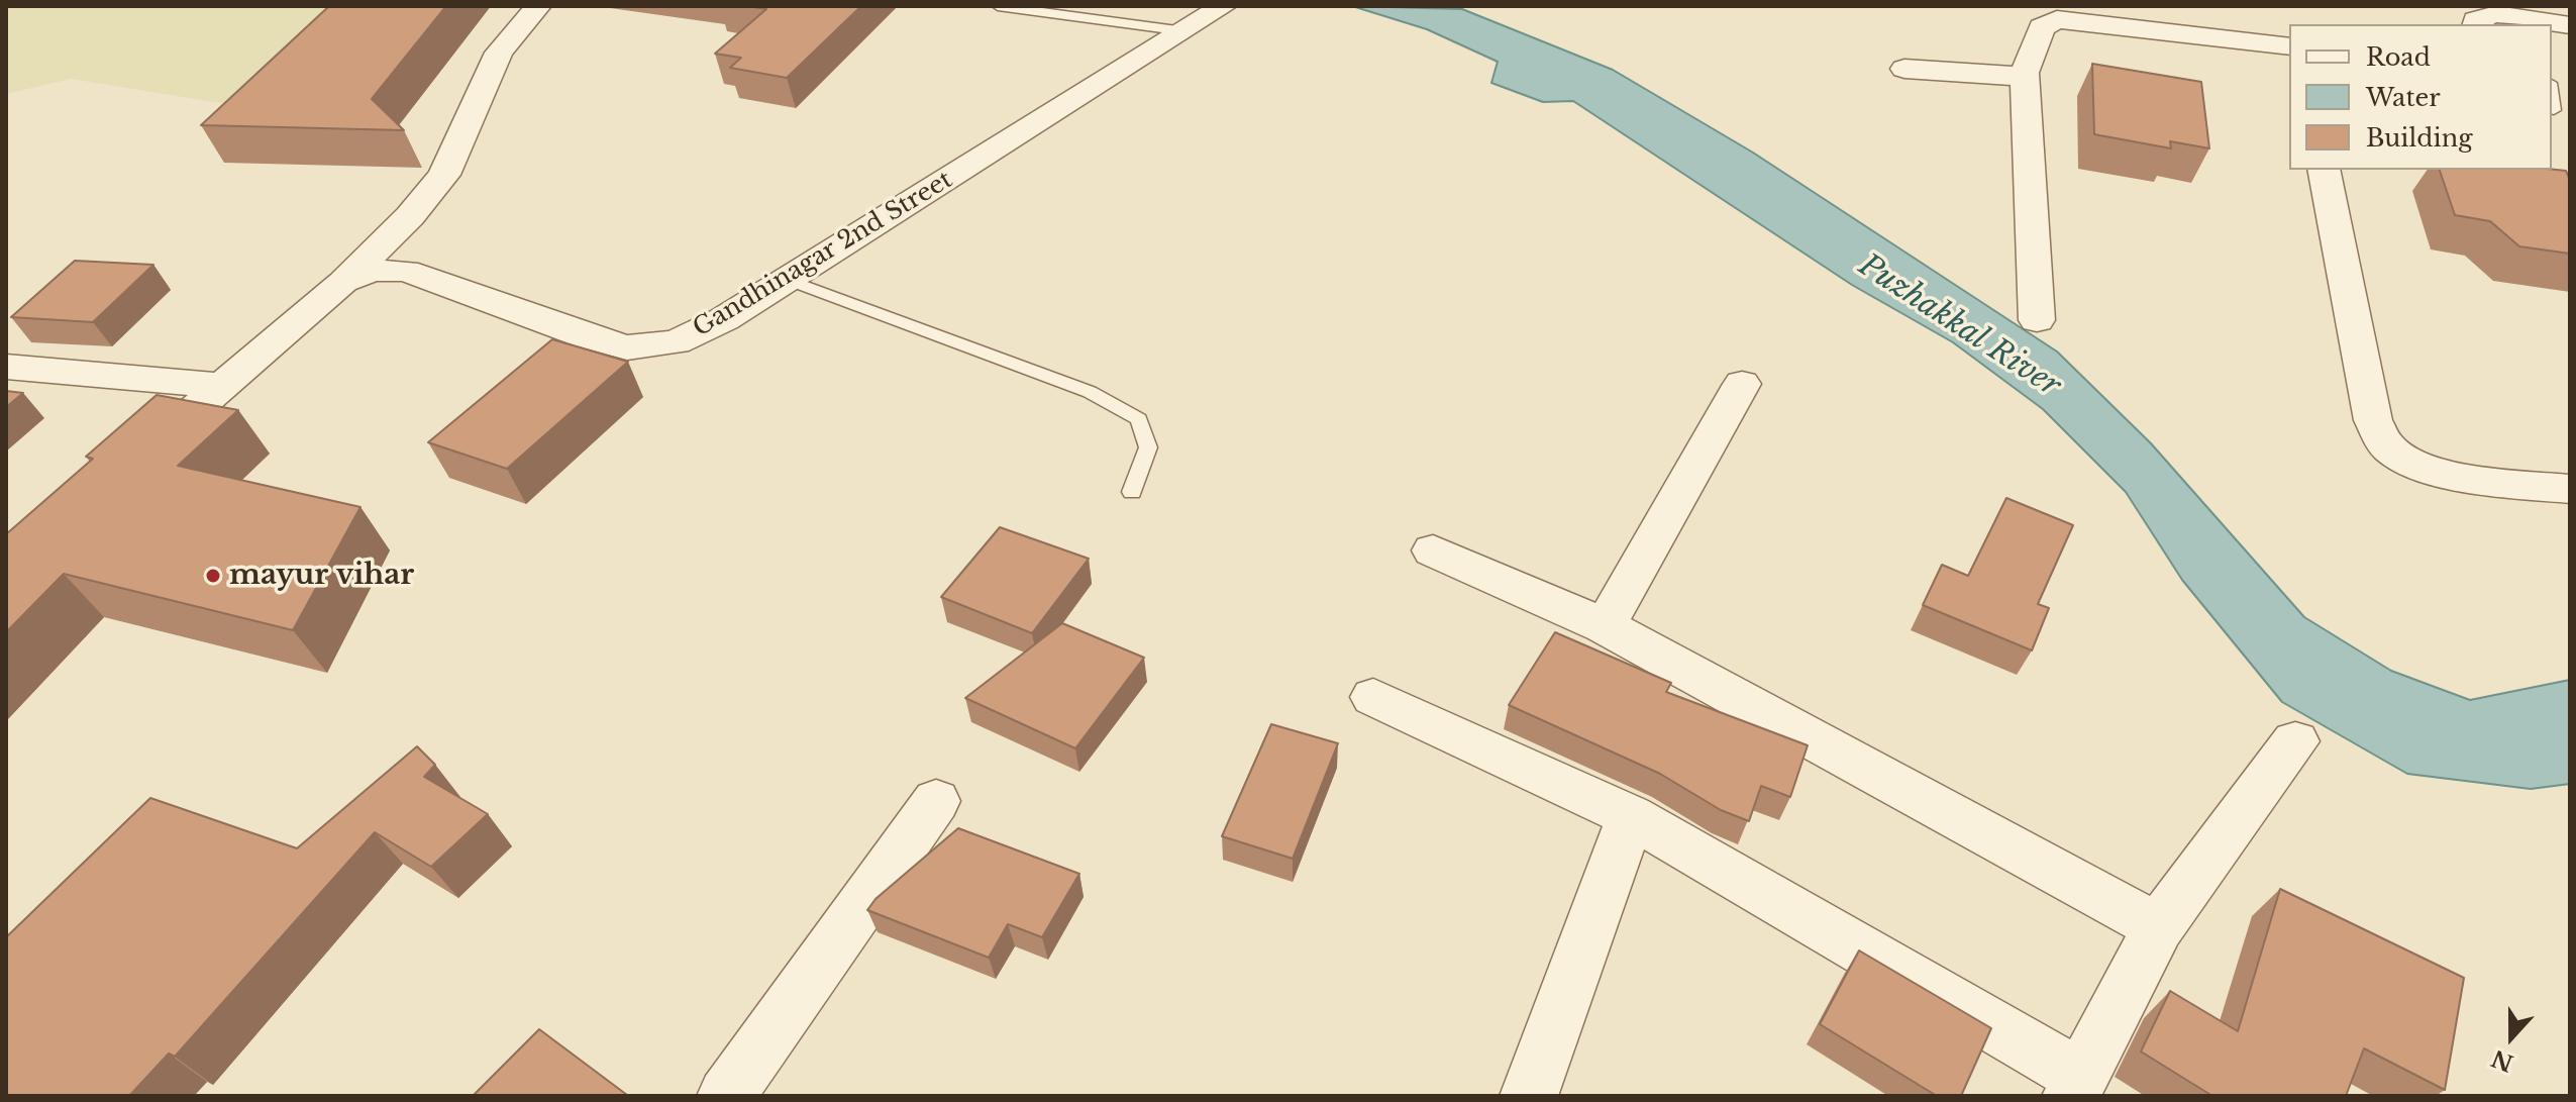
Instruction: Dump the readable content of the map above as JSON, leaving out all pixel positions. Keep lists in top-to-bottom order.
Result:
{
  "streets": {
    "street": ["Gandhinagar 2nd Street"]
  },
  "water": ["Puzhakkal River"],
  "places": ["mayur vihar"],
  "legend": ["Road", "Water", "Building"],
  "north": "bottom"
}
